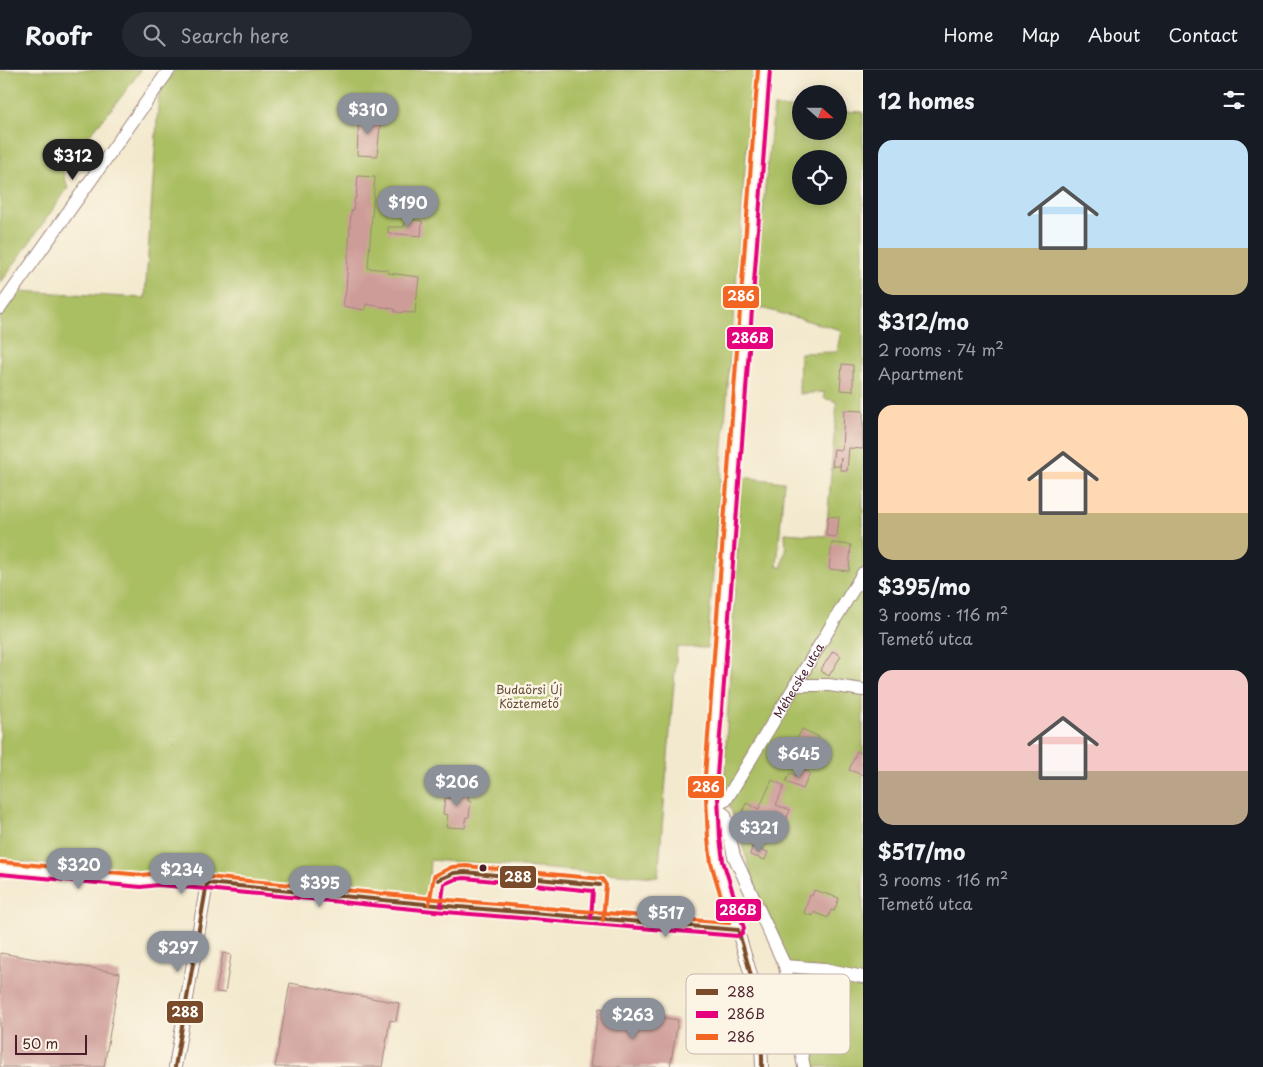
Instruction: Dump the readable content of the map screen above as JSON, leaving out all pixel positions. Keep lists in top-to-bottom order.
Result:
{
  "streets": {
    "street": ["Méhecske utca"]
  },
  "parks": ["Budaörsi Új Köztemető"],
  "lines": ["transit line 286B", "transit line 286", "transit line 288"],
  "legend": ["288", "286B", "286"],
  "scale_bar": "50 m",
  "north": "right",
  "page": {
    "header": "Roofr",
    "search": "Search here",
    "nav": [
      "Home",
      "Map",
      "About",
      "Contact"
    ],
    "heading": "12 homes",
    "price": [
      "$310",
      "$312",
      "$190",
      "$645",
      "$206",
      "$321",
      "$320",
      "$234",
      "$395",
      "$517",
      "$297",
      "$263"
    ],
    "list": [
      {
        "name": "$312/mo",
        "note": "2 rooms · 74 m² · Apartment"
      },
      {
        "name": "$395/mo",
        "note": "3 rooms · 116 m² · Temető utca"
      },
      {
        "name": "$517/mo",
        "note": "3 rooms · 116 m² · Temető utca"
      }
    ],
    "scale": "50 m"
  }
}
